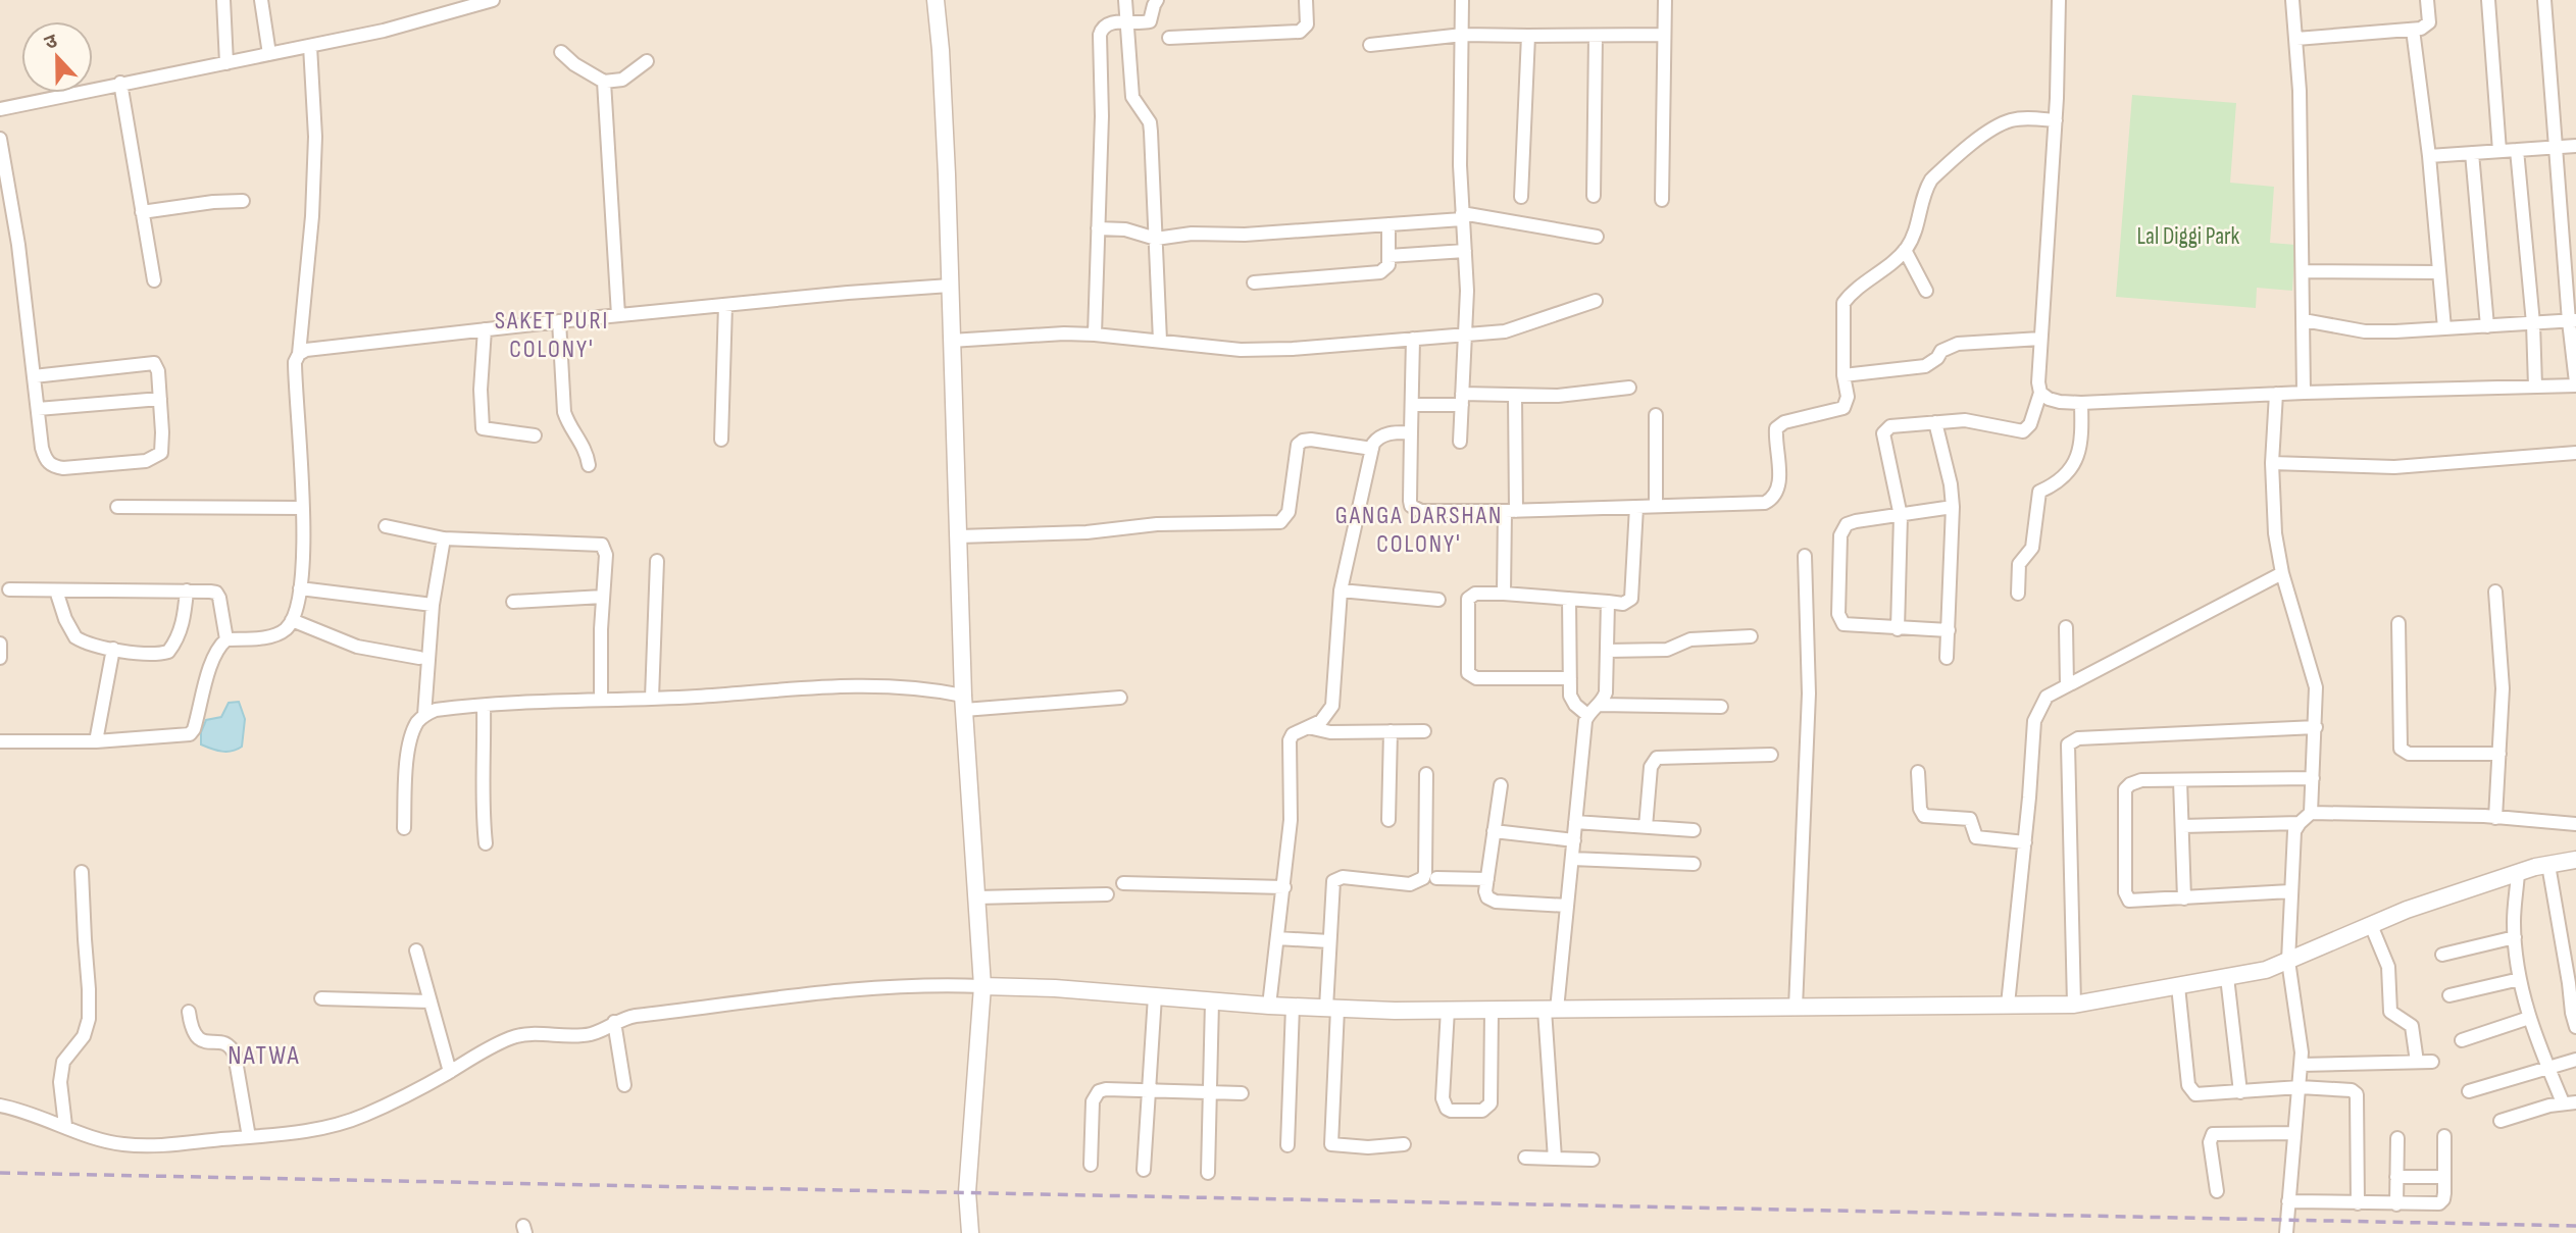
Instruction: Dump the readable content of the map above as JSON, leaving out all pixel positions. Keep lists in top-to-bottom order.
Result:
{
  "districts": ["SAKET PURI COLONY'", "GANGA DARSHAN COLONY'", "NATWA"],
  "parks": ["Lal Diggi Park"],
  "north": "top"
}
